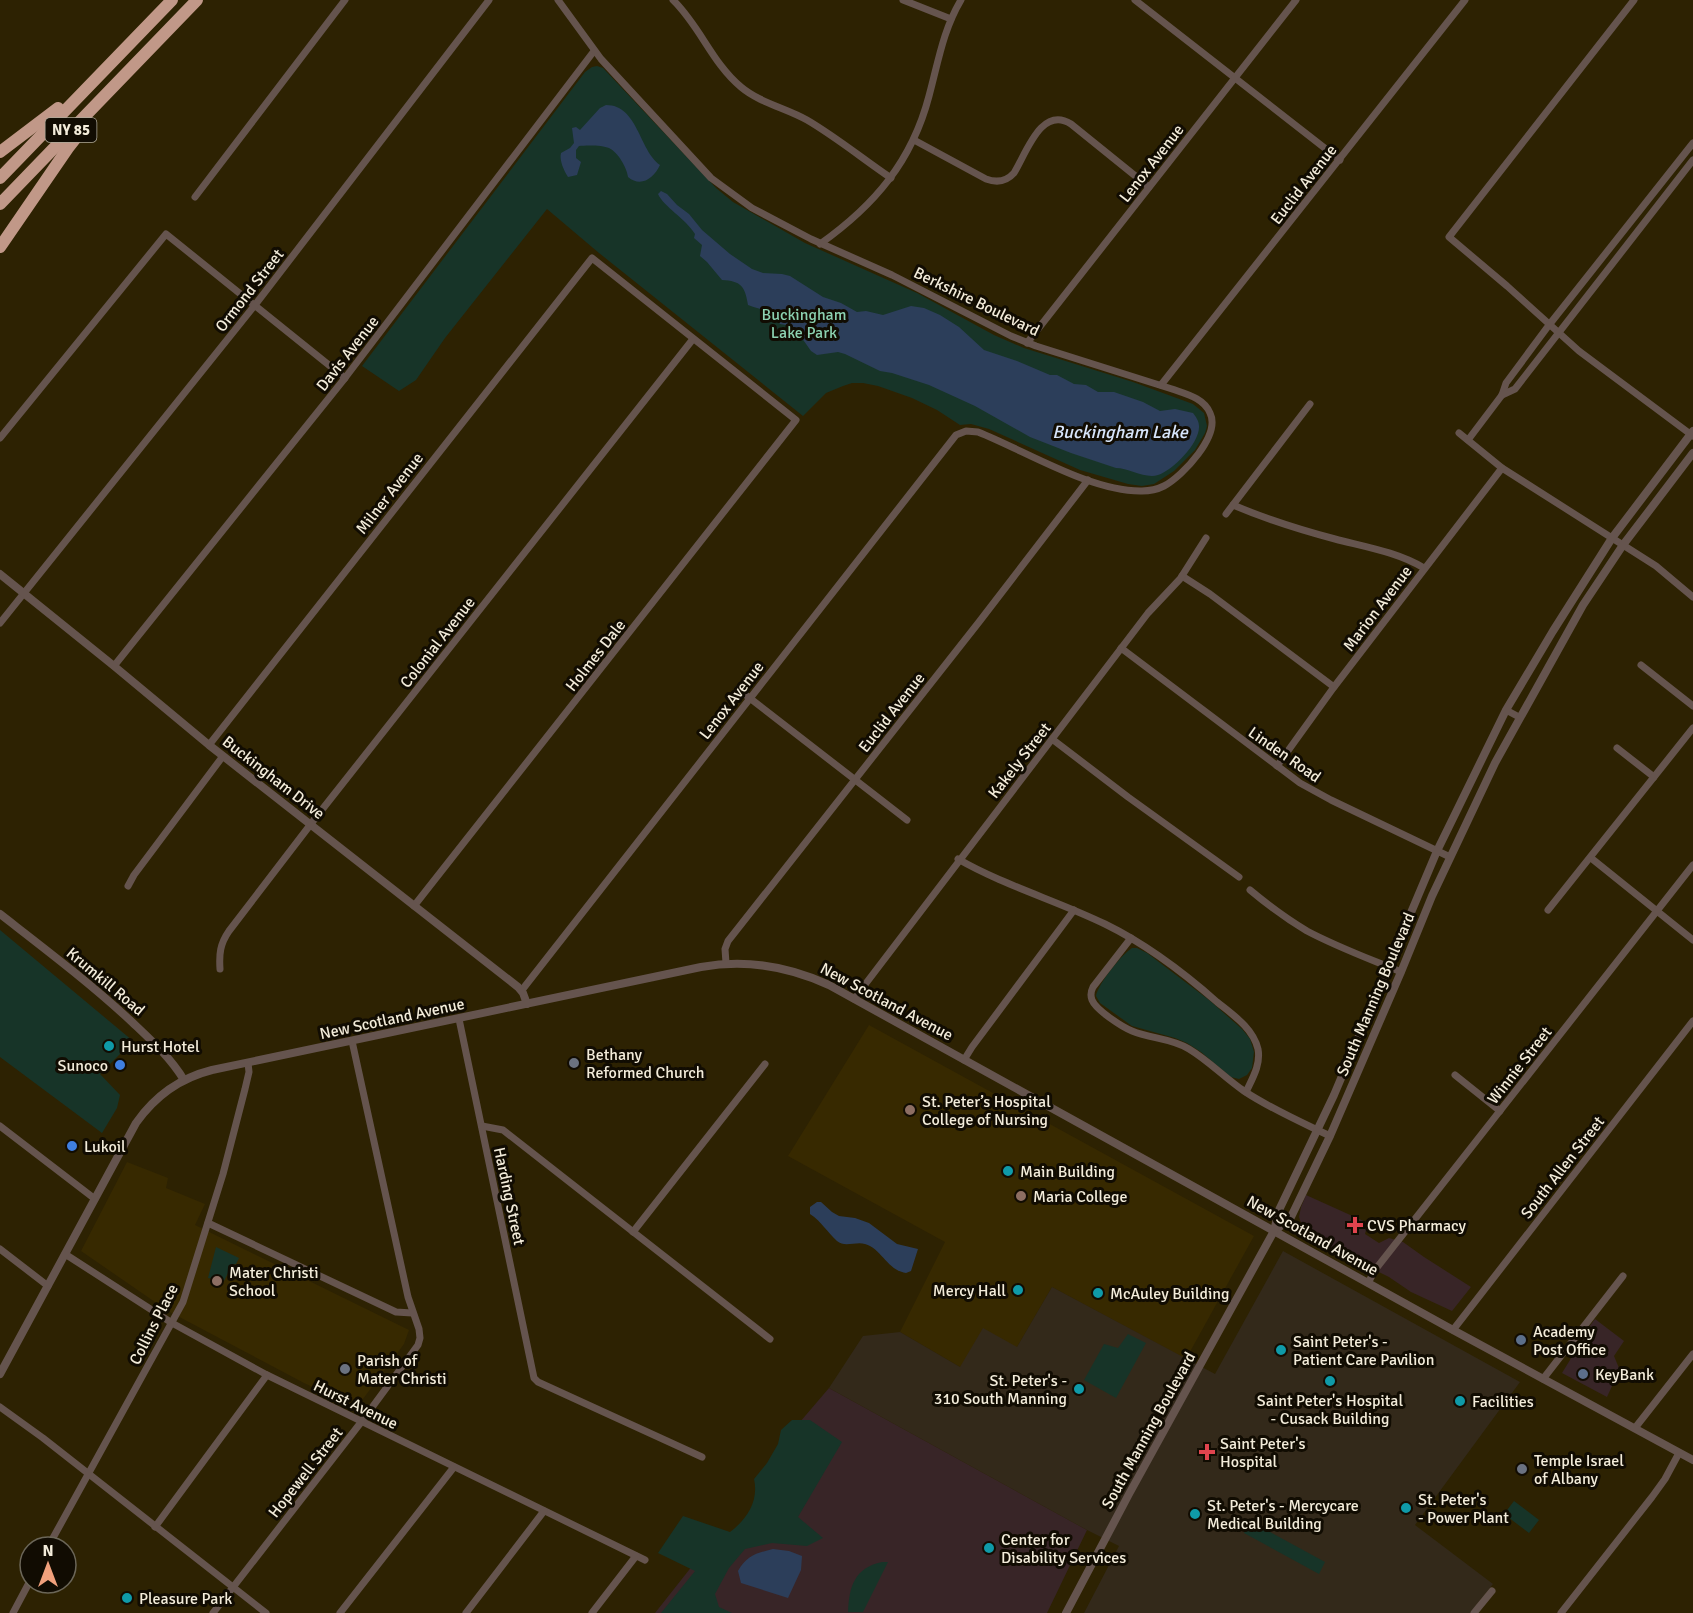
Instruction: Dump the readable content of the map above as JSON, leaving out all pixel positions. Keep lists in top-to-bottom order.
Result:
{
  "streets": {
    "highway": ["NY 85"],
    "street": [
      "Lenox Avenue",
      "Euclid Avenue",
      "Ormond Street",
      "Berkshire Boulevard",
      "Davis Avenue",
      "Milner Avenue",
      "Marion Avenue",
      "Colonial Avenue",
      "Holmes Dale",
      "Linden Road",
      "Kakely Street",
      "Buckingham Drive",
      "Krumkill Road",
      "South Manning Boulevard",
      "New Scotland Avenue",
      "Winnie Street",
      "South Allen Street",
      "Harding Street",
      "Collins Place",
      "Hurst Avenue",
      "Hopewell Street"
    ]
  },
  "crossings": [
    ["Lenox Avenue", "Berkshire Boulevard"],
    ["Lenox Avenue", "Buckingham Drive"],
    ["Euclid Avenue", "Berkshire Boulevard"],
    ["Euclid Avenue", "New Scotland Avenue"],
    ["Ormond Street", "Buckingham Drive"],
    ["Berkshire Boulevard", "Davis Avenue"],
    ["Davis Avenue", "Buckingham Drive"],
    ["Milner Avenue", "Colonial Avenue"],
    ["Milner Avenue", "Holmes Dale"],
    ["Milner Avenue", "Buckingham Drive"],
    ["Marion Avenue", "Linden Road"],
    ["Colonial Avenue", "Holmes Dale"],
    ["Colonial Avenue", "Buckingham Drive"],
    ["Holmes Dale", "Buckingham Drive"],
    ["Linden Road", "Kakely Street"],
    ["Linden Road", "South Manning Boulevard"],
    ["Kakely Street", "New Scotland Avenue"],
    ["Krumkill Road", "New Scotland Avenue"],
    ["South Manning Boulevard", "New Scotland Avenue"],
    ["New Scotland Avenue", "Winnie Street"],
    ["New Scotland Avenue", "South Allen Street"],
    ["New Scotland Avenue", "Harding Street"],
    ["New Scotland Avenue", "Collins Place"],
    ["New Scotland Avenue", "Hurst Avenue"],
    ["New Scotland Avenue", "Hopewell Street"],
    ["Collins Place", "Hurst Avenue"],
    ["Hurst Avenue", "Hopewell Street"]
  ],
  "water": ["Buckingham Lake"],
  "parks": ["Buckingham Lake Park"],
  "places": {
    "other": [
      "Hurst Hotel",
      "Bethany Reformed Church",
      "Sunoco",
      "St. Peter’s Hospital College of Nursing",
      "Lukoil",
      "Main Building",
      "Maria College",
      "Mater Christi School",
      "Mercy Hall",
      "McAuley Building",
      "Academy Post Office",
      "Saint Peter's - Patient Care Pavilion",
      "Parish of Mater Christi",
      "KeyBank",
      "Saint Peter's Hospital - Cusack Building",
      "St. Peter's - 310 South Manning",
      "Facilities",
      "Temple Israel of Albany",
      "St. Peter's - Power Plant",
      "St. Peter's - Mercycare Medical Building",
      "Center for Disability Services",
      "Pleasure Park"
    ],
    "health": ["CVS Pharmacy", "Saint Peter's Hospital"]
  },
  "north": "top"
}
